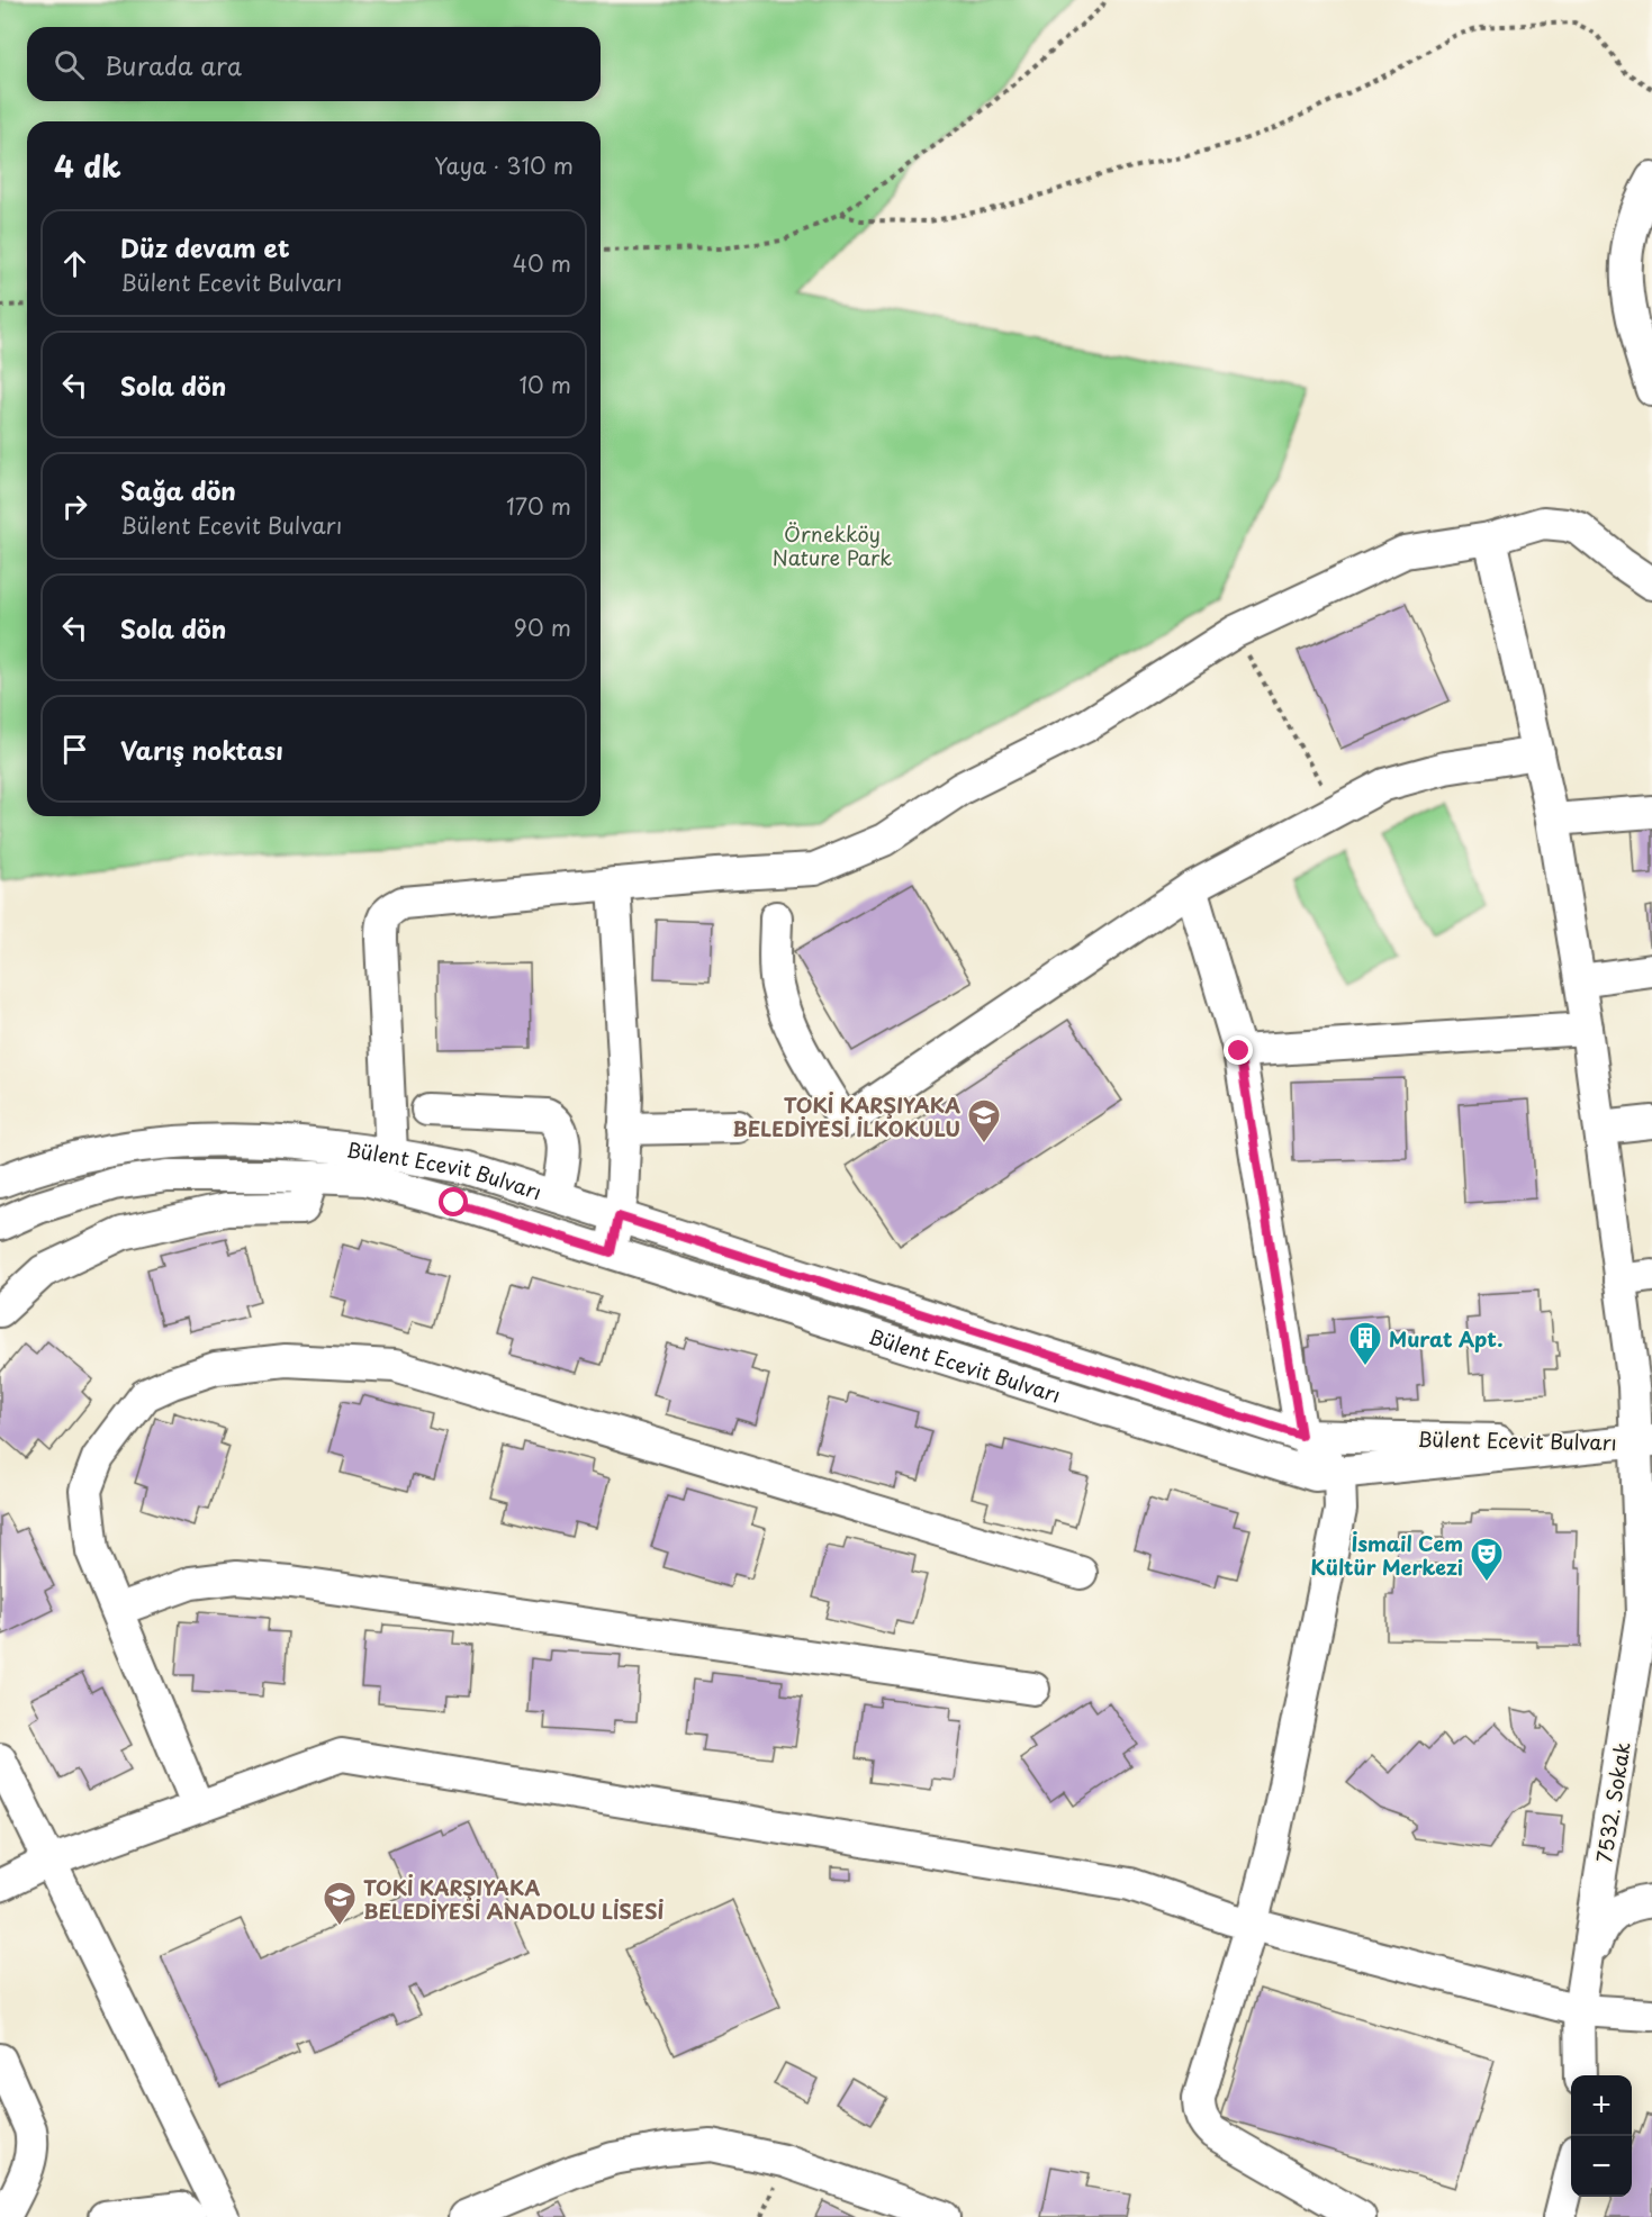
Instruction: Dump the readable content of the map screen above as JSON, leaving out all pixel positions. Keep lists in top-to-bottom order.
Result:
{
  "streets": {
    "street": ["Bülent Ecevit Bulvarı", "7532. Sokak"]
  },
  "crossings": [
    ["Bülent Ecevit Bulvarı", "7532. Sokak"]
  ],
  "parks": ["Örnekköy Nature Park"],
  "places": {
    "school or university": ["TOKİ KARŞIYAKA BELEDİYESİ İLKOKULU", "TOKİ KARŞIYAKA BELEDİYESİ ANADOLU LİSESİ"],
    "building": ["Murat Apt."],
    "theatre": ["İsmail Cem Kültür Merkezi"]
  },
  "page": {
    "search": "Burada ara",
    "heading": ["4 dk", "Yaya · 310 m"],
    "list": [
      ["Düz devam et", "Bülent Ecevit Bulvarı", "40 m"],
      ["Sola dön", "10 m"],
      ["Sağa dön", "Bülent Ecevit Bulvarı", "170 m"],
      ["Sola dön", "90 m"],
      "Varış noktası"
    ],
    "map_buttons": ["+", "−"]
  }
}
